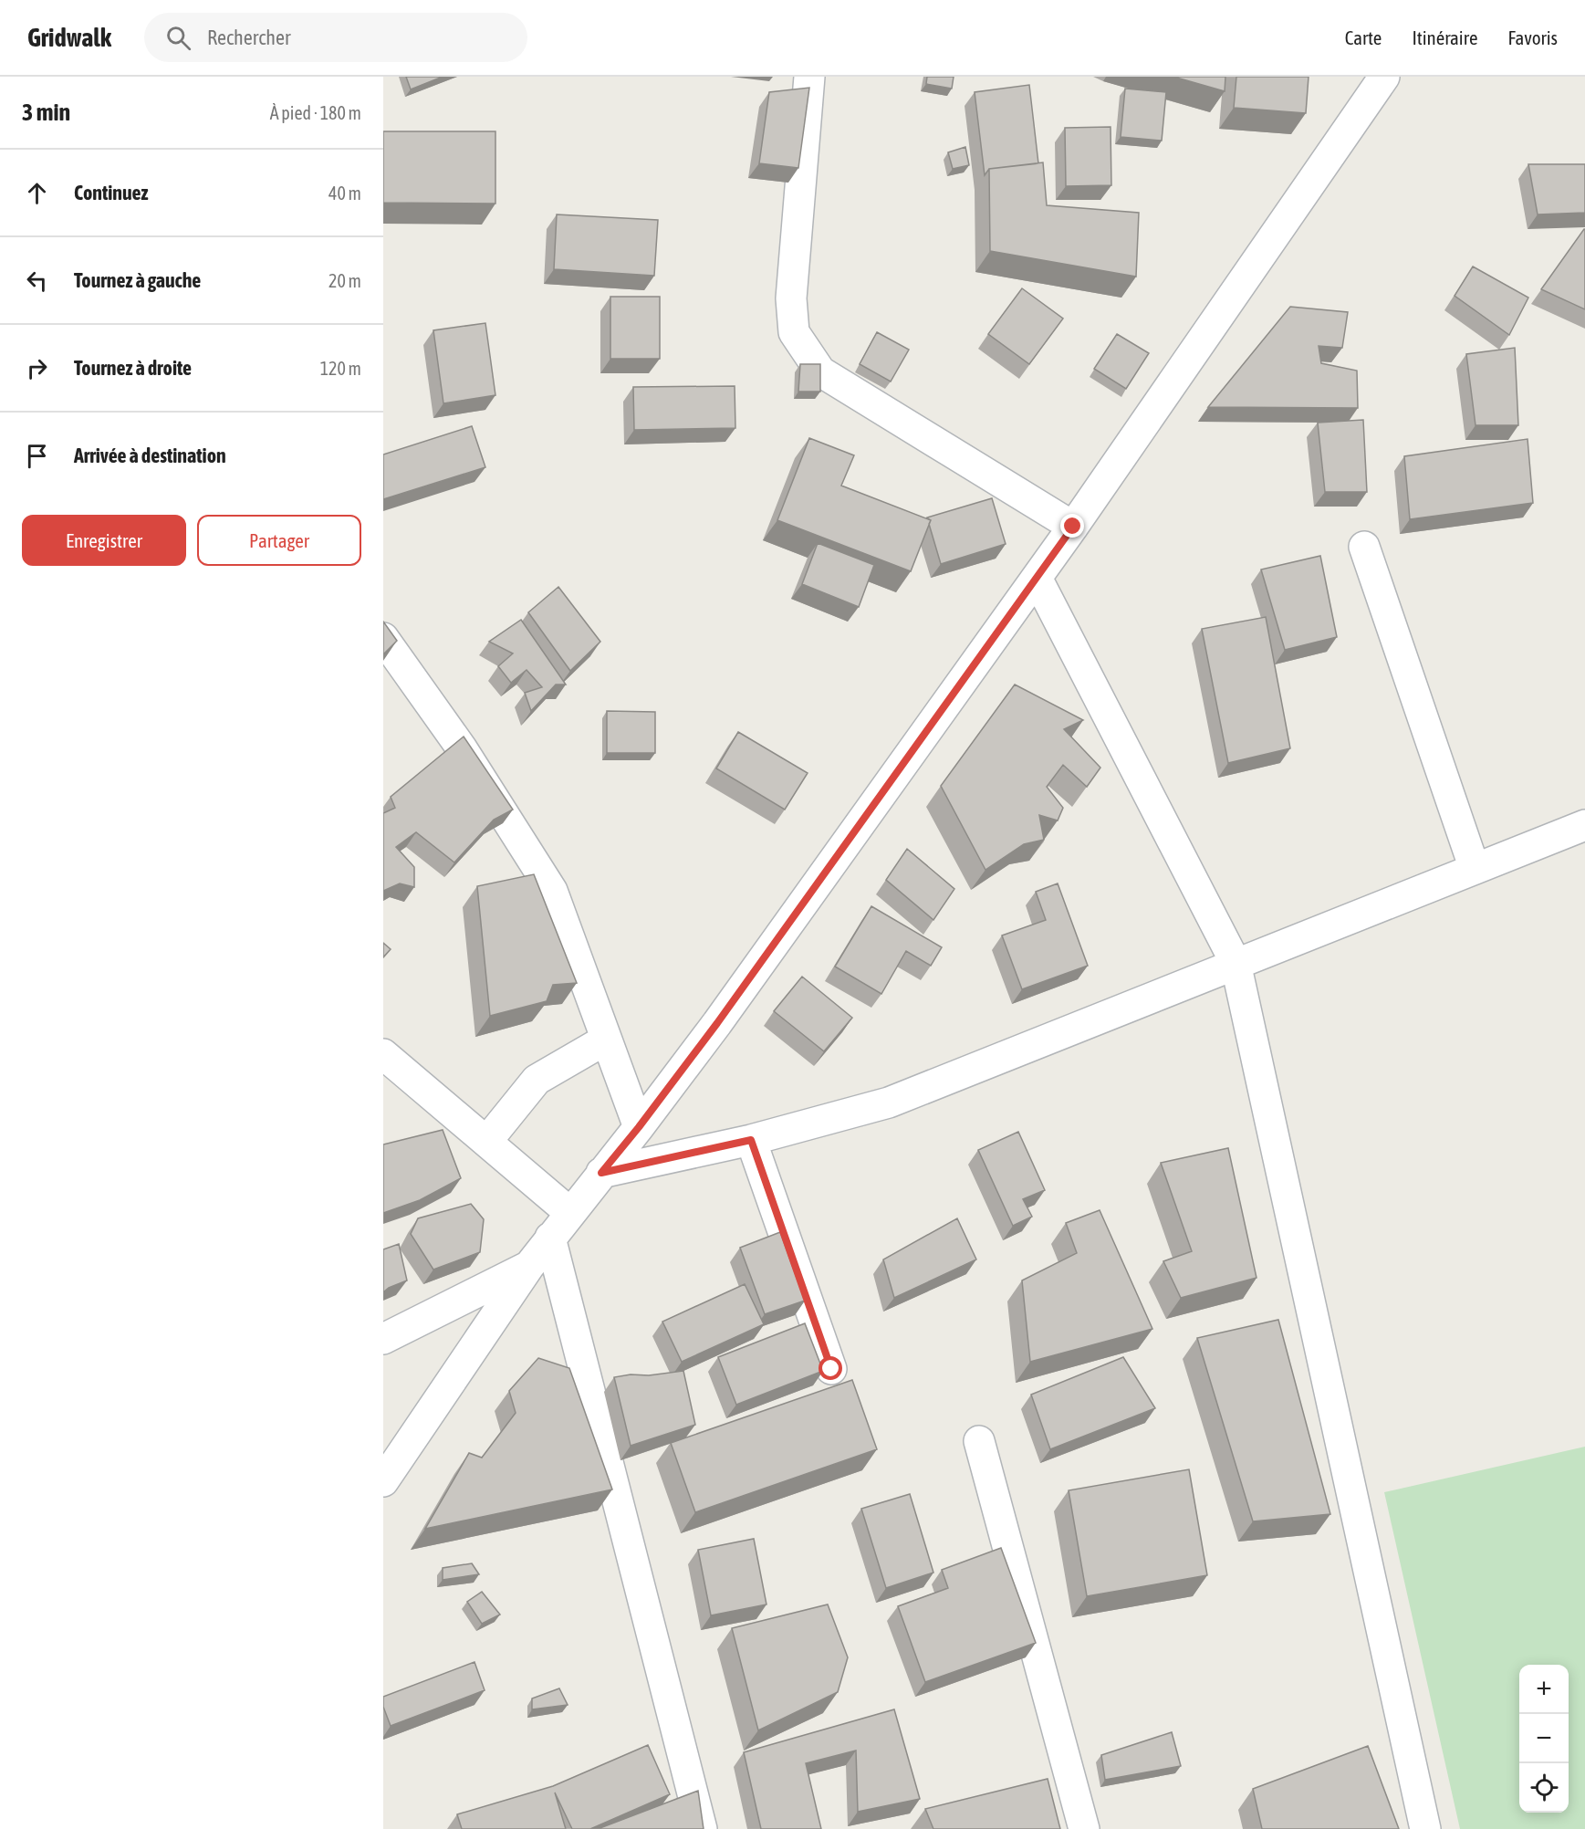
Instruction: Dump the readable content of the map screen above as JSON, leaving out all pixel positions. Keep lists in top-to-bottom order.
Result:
{
  "page": {
    "header": "Gridwalk",
    "search": "Rechercher",
    "nav": ["Carte", "Itinéraire", "Favoris"],
    "heading": ["3 min", "À pied · 180 m"],
    "list": [
      ["Continuez", "40 m"],
      ["Tournez à gauche", "20 m"],
      ["Tournez à droite", "120 m"],
      "Arrivée à destination"
    ],
    "buttons": ["Enregistrer", "Partager"],
    "map_buttons": ["+", "−"]
  }
}
